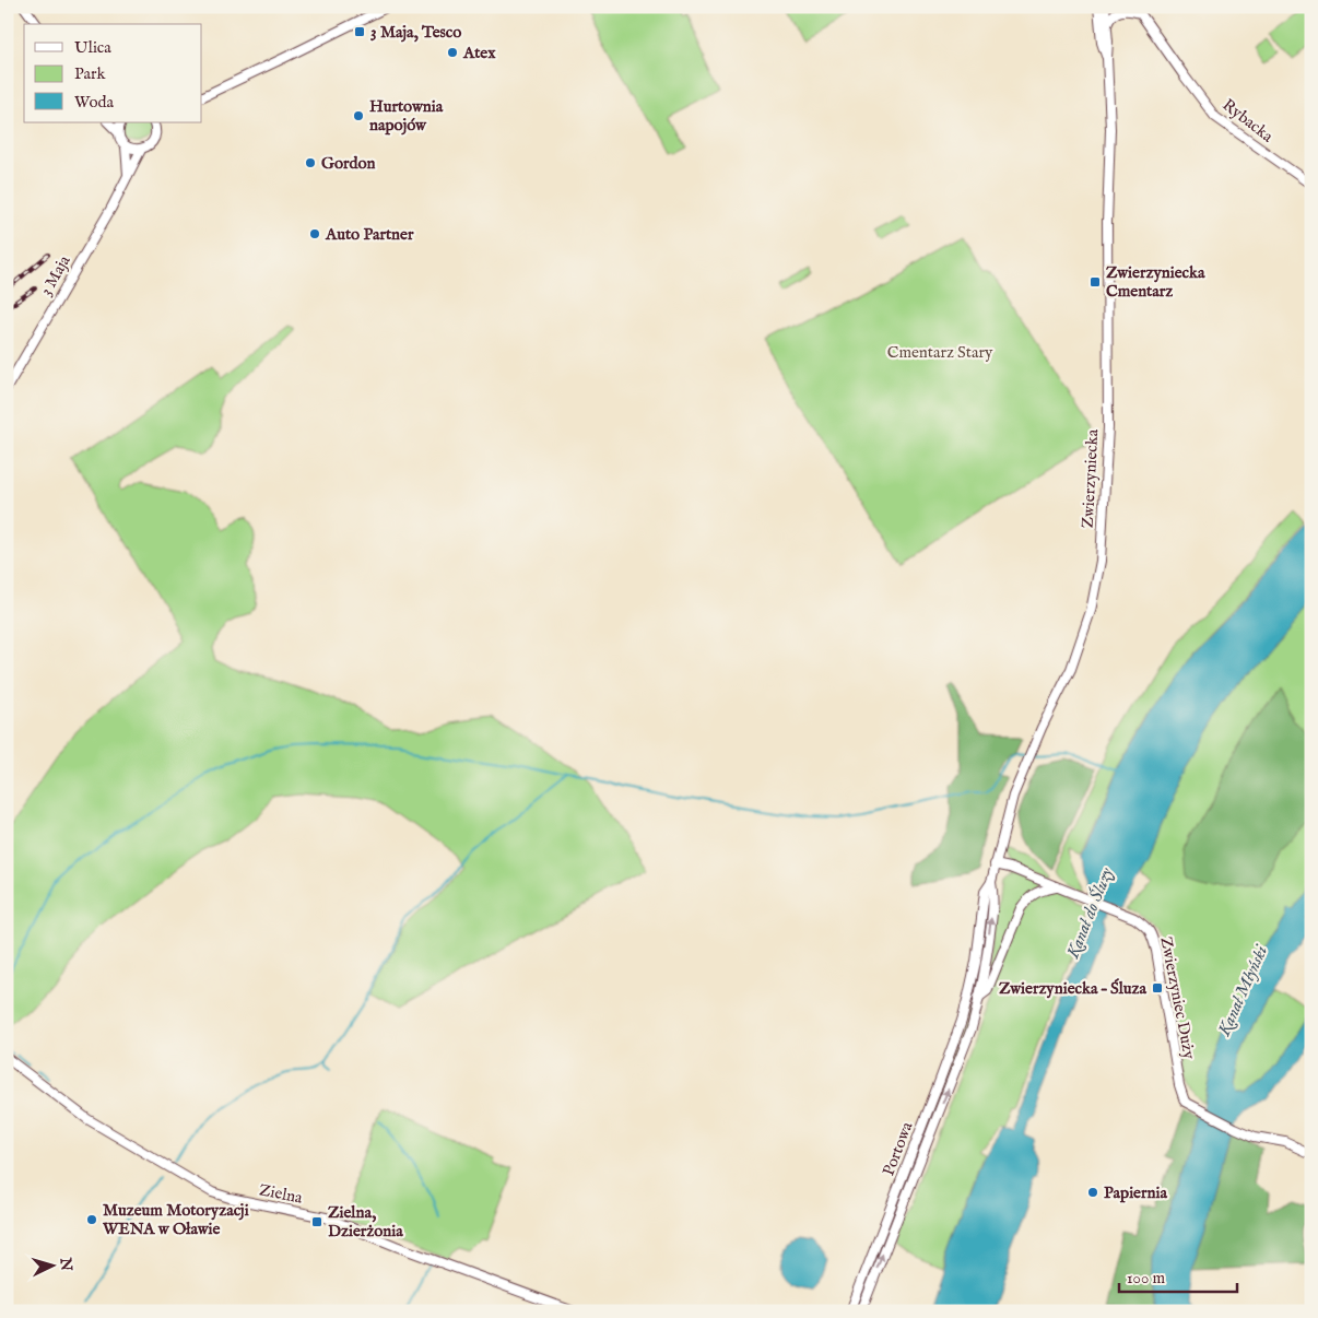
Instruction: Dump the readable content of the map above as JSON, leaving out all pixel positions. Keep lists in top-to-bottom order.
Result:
{
  "streets": {
    "street": [
      "Rybacka",
      "3 Maja",
      "Zwierzyniecka",
      "Zwierzyniec Duży",
      "Portowa",
      "Zielna"
    ]
  },
  "crossings": [
    ["Rybacka", "Zwierzyniecka"],
    ["Zwierzyniecka", "Zwierzyniec Duży"],
    ["Zwierzyniecka", "Portowa"]
  ],
  "water": ["Kanał do Śluzy", "Kanał Młyński"],
  "parks": ["Cmentarz Stary"],
  "places": {
    "transit": [
      "3 Maja, Tesco",
      "Zwierzyniecka Cmentarz",
      "Zwierzyniecka – Śluza",
      "Zielna, Dzierżonia"
    ],
    "other": [
      "Atex",
      "Hurtownia napojów",
      "Gordon",
      "Auto Partner",
      "Papiernia",
      "Muzeum Motoryzacji WENA w Oławie"
    ]
  },
  "legend": ["Ulica", "Park", "Woda"],
  "scale_bar": "100 m",
  "north": "right"
}
